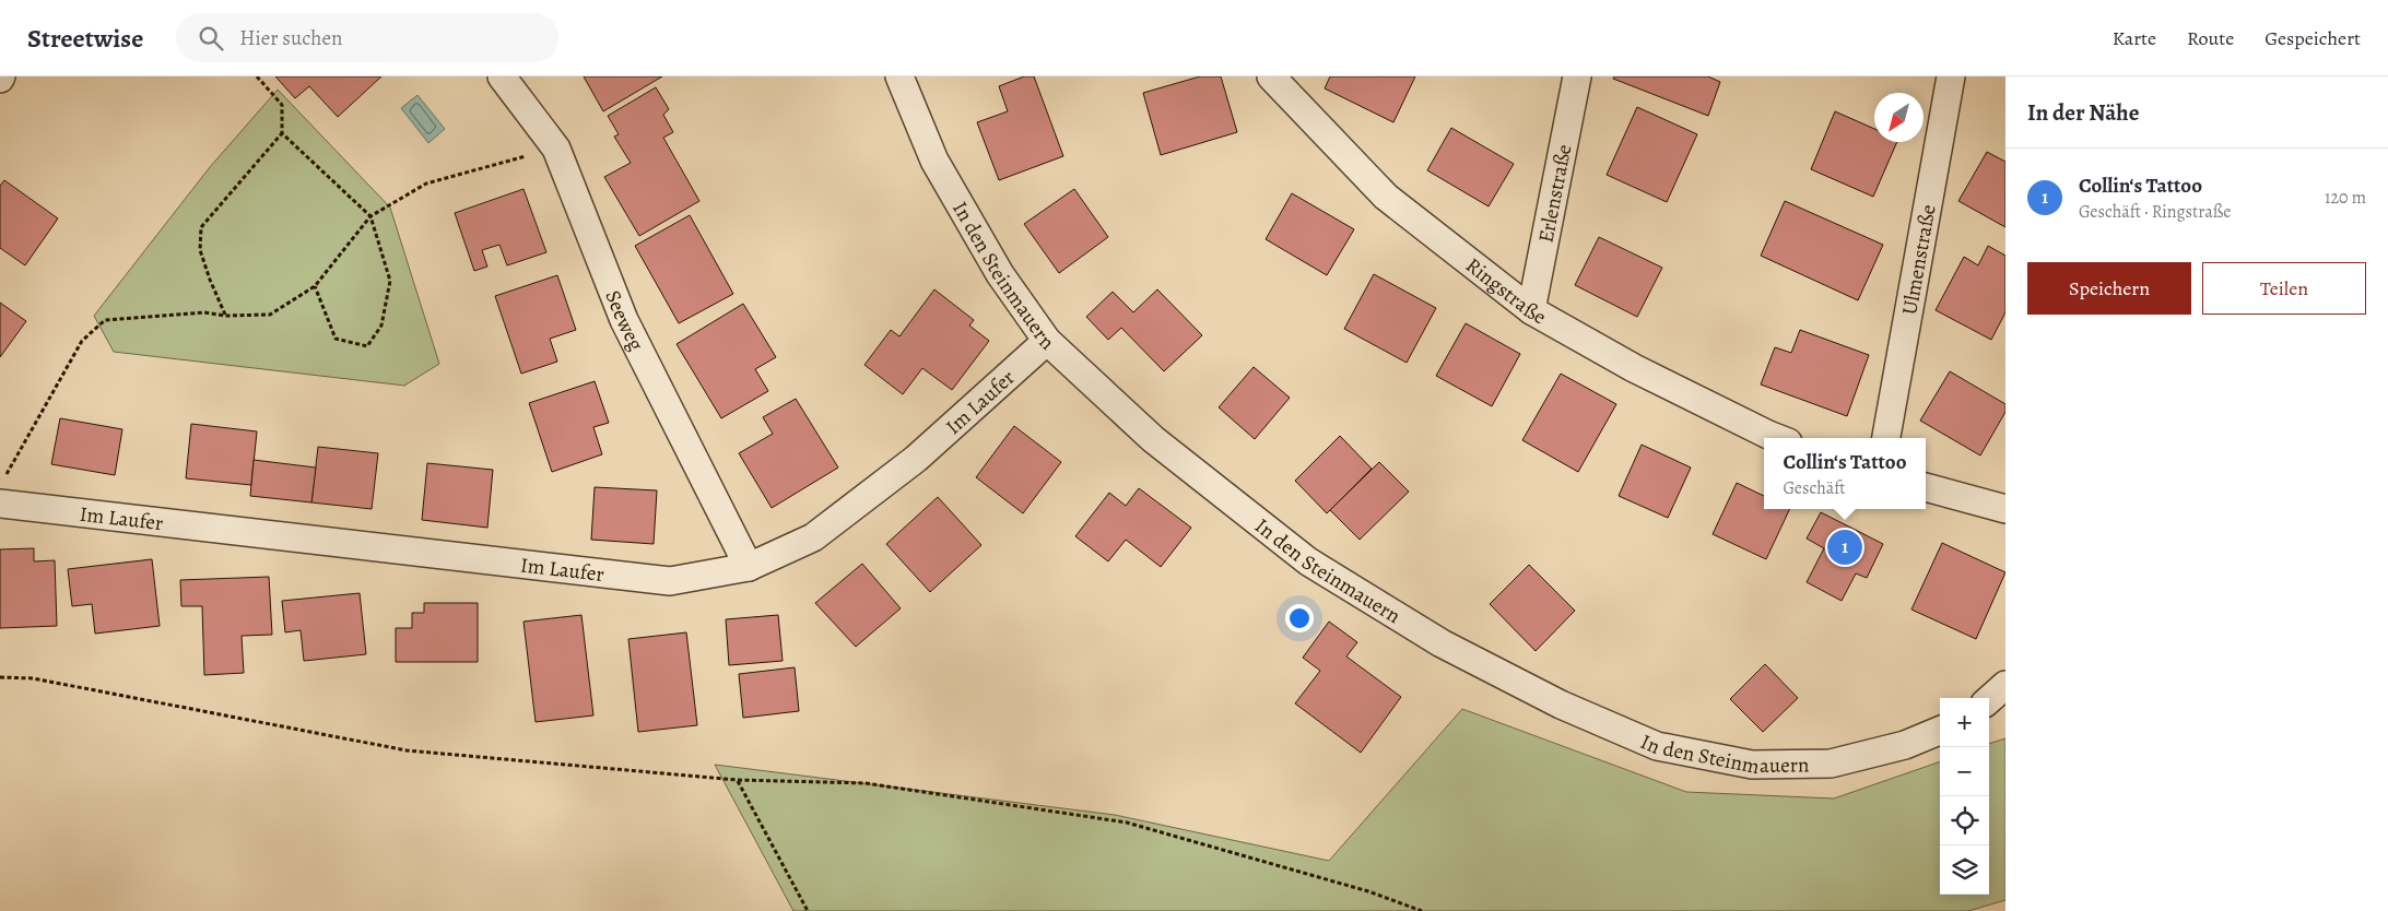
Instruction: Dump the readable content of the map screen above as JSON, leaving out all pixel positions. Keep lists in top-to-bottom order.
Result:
{
  "streets": {
    "street": [
      "Erlenstraße",
      "Ulmenstraße",
      "In den Steinmauern",
      "Ringstraße",
      "Seeweg",
      "Im Laufer"
    ]
  },
  "crossings": [
    ["Erlenstraße", "Ringstraße"],
    ["In den Steinmauern", "Im Laufer"],
    ["Seeweg", "Im Laufer"]
  ],
  "north": "bottom left",
  "page": {
    "header": "Streetwise",
    "search": "Hier suchen",
    "nav": ["Karte", "Route", "Gespeichert"],
    "heading": "In der Nähe",
    "list": [
      {
        "mark": "1",
        "name": "Collin‘s Tattoo",
        "note": "Geschäft · Ringstraße",
        "value": "120 m"
      }
    ],
    "buttons": ["Speichern", "Teilen"],
    "popup": ["Collin‘s Tattoo", "Geschäft"],
    "pins": "1",
    "map_buttons": ["+", "−"]
  }
}
